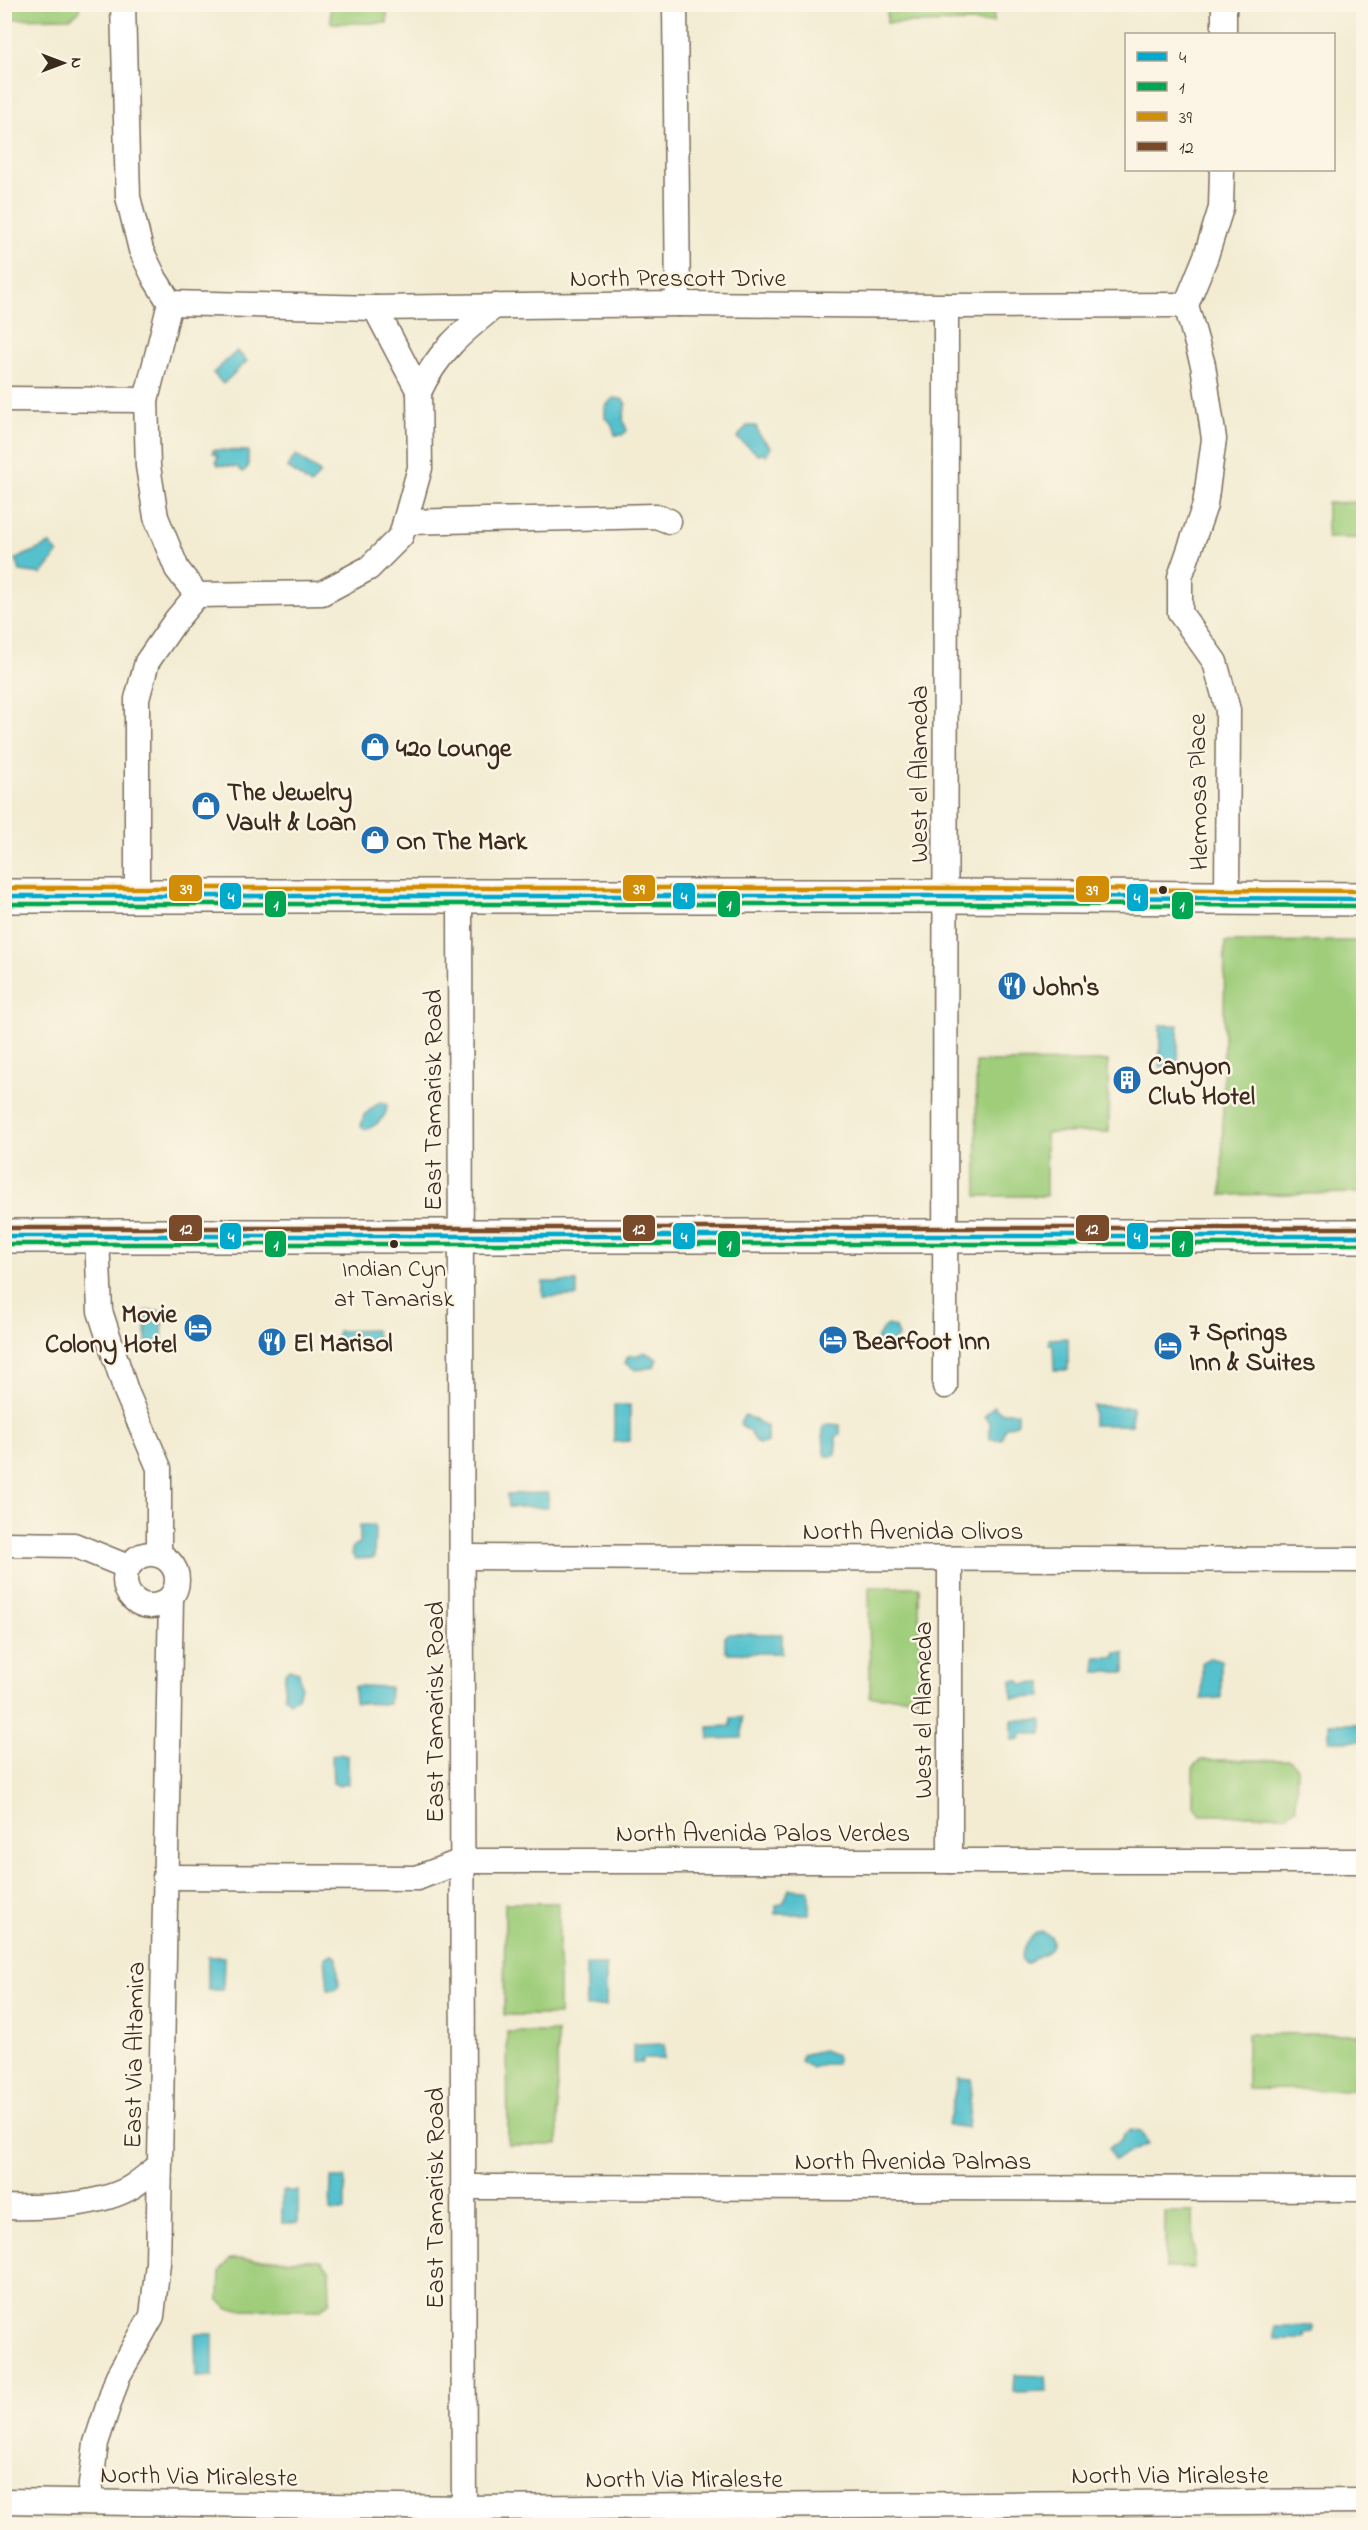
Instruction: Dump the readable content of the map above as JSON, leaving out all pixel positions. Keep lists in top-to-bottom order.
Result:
{
  "streets": {
    "street": [
      "North Prescott Drive",
      "West el Alameda",
      "Hermosa Place",
      "East Tamarisk Road",
      "North Avenida Olivos",
      "North Avenida Palos Verdes",
      "East Via Altamira",
      "North Avenida Palmas",
      "North Via Miraleste"
    ]
  },
  "crossings": [
    ["North Prescott Drive", "West el Alameda"],
    ["North Prescott Drive", "Hermosa Place"],
    ["West el Alameda", "North Avenida Olivos"],
    ["West el Alameda", "North Avenida Palos Verdes"],
    ["East Tamarisk Road", "North Avenida Olivos"],
    ["East Tamarisk Road", "North Avenida Palos Verdes"],
    ["East Tamarisk Road", "North Avenida Palmas"],
    ["East Tamarisk Road", "North Via Miraleste"],
    ["North Avenida Palos Verdes", "East Via Altamira"],
    ["East Via Altamira", "North Via Miraleste"]
  ],
  "places": {
    "shop": ["420 Lounge", "The Jewelry Vault & Loan", "On The Mark"],
    "restaurant": ["John's", "El Marisol"],
    "building": ["Canyon Club Hotel"],
    "other": ["Indian Cyn at Tamarisk"],
    "hotel": ["Movie Colony Hotel", "Bearfoot Inn", "7 Springs Inn & Suites"]
  },
  "lines": [
    "transit line 39",
    "transit line 4",
    "transit line 1",
    "transit line 12"
  ],
  "legend": [
    "4",
    "1",
    "39",
    "12"
  ],
  "north": "right"
}
